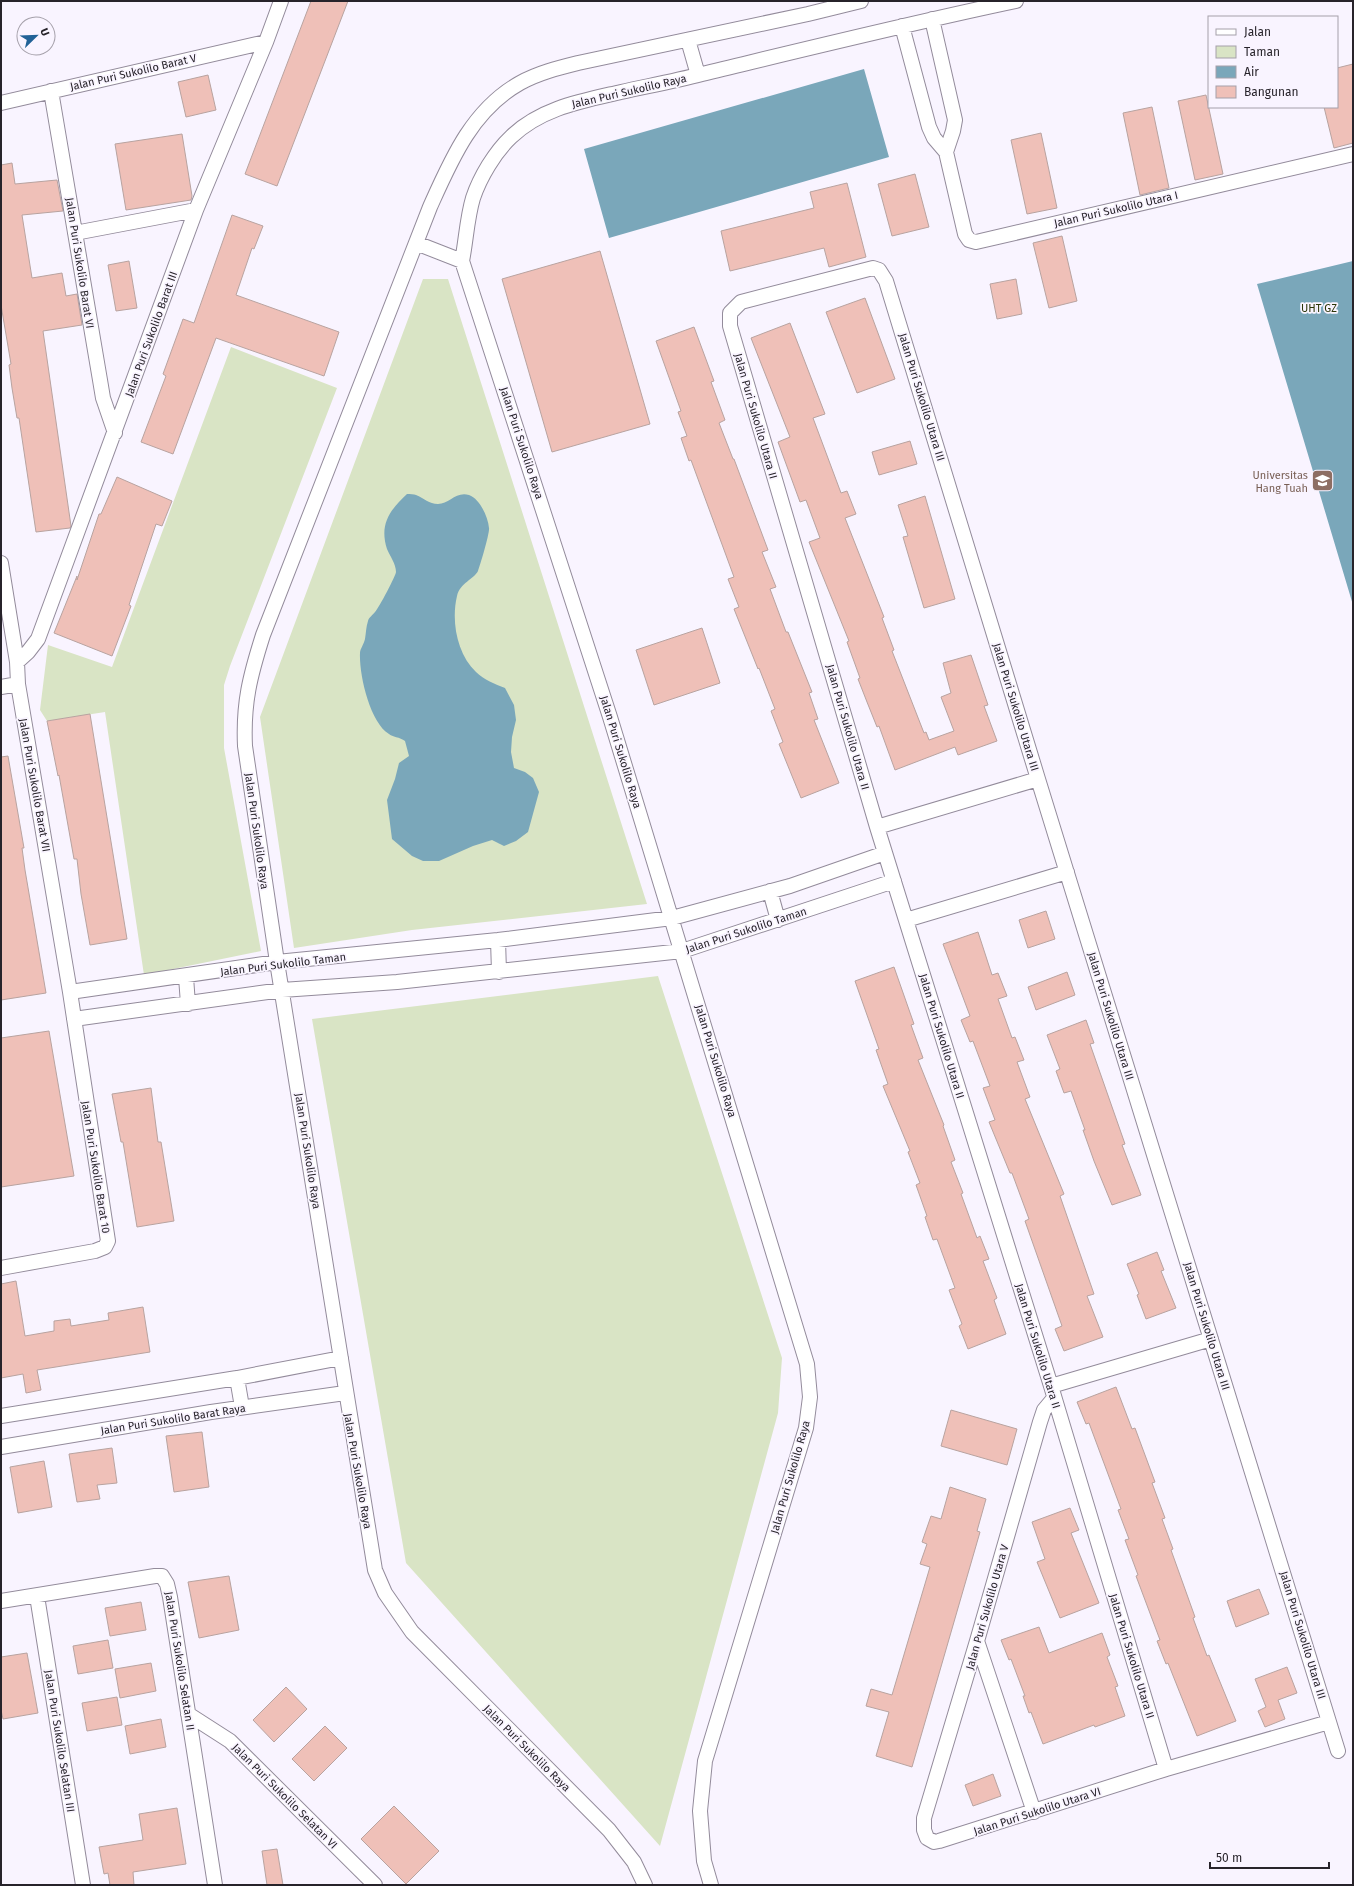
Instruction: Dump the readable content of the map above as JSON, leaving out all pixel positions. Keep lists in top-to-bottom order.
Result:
{
  "streets": {
    "street": [
      "Jalan Puri Sukolilo Barat V",
      "Jalan Puri Sukolilo Raya",
      "Jalan Puri Sukolilo Utara I",
      "Jalan Puri Sukolilo Barat VI",
      "Jalan Puri Sukolilo Barat III",
      "Jalan Puri Sukolilo Utara III",
      "Jalan Puri Sukolilo Utara II",
      "Jalan Puri Sukolilo Barat VII",
      "Jalan Puri Sukolilo Taman",
      "Jalan Puri Sukolilo Barat 10",
      "Jalan Puri Sukolilo Barat Raya",
      "Jalan Puri Sukolilo Utara V",
      "Jalan Puri Sukolilo Selatan II",
      "Jalan Puri Sukolilo Selatan III",
      "Jalan Puri Sukolilo Selatan VI",
      "Jalan Puri Sukolilo Utara VI"
    ]
  },
  "crossings": [
    ["Jalan Puri Sukolilo Barat V", "Jalan Puri Sukolilo Barat VI"],
    ["Jalan Puri Sukolilo Barat V", "Jalan Puri Sukolilo Barat III"],
    ["Jalan Puri Sukolilo Raya", "Jalan Puri Sukolilo Taman"],
    ["Jalan Puri Sukolilo Raya", "Jalan Puri Sukolilo Barat Raya"],
    ["Jalan Puri Sukolilo Barat VI", "Jalan Puri Sukolilo Barat III"],
    ["Jalan Puri Sukolilo Barat III", "Jalan Puri Sukolilo Barat VII"],
    ["Jalan Puri Sukolilo Utara III", "Jalan Puri Sukolilo Utara II"],
    ["Jalan Puri Sukolilo Utara III", "Jalan Puri Sukolilo Utara VI"],
    ["Jalan Puri Sukolilo Utara II", "Jalan Puri Sukolilo Taman"],
    ["Jalan Puri Sukolilo Utara II", "Jalan Puri Sukolilo Utara V"],
    ["Jalan Puri Sukolilo Utara II", "Jalan Puri Sukolilo Utara VI"],
    ["Jalan Puri Sukolilo Barat VII", "Jalan Puri Sukolilo Taman"],
    ["Jalan Puri Sukolilo Barat VII", "Jalan Puri Sukolilo Barat 10"],
    ["Jalan Puri Sukolilo Taman", "Jalan Puri Sukolilo Barat 10"],
    ["Jalan Puri Sukolilo Utara V", "Jalan Puri Sukolilo Utara VI"],
    ["Jalan Puri Sukolilo Selatan II", "Jalan Puri Sukolilo Selatan III"],
    ["Jalan Puri Sukolilo Selatan II", "Jalan Puri Sukolilo Selatan VI"]
  ],
  "parks": ["UHT GZ"],
  "places": {
    "school or university": ["Universitas Hang Tuah"]
  },
  "legend": [
    "Jalan",
    "Taman",
    "Air",
    "Bangunan"
  ],
  "scale_bar": "50 m",
  "north": "top right"
}
